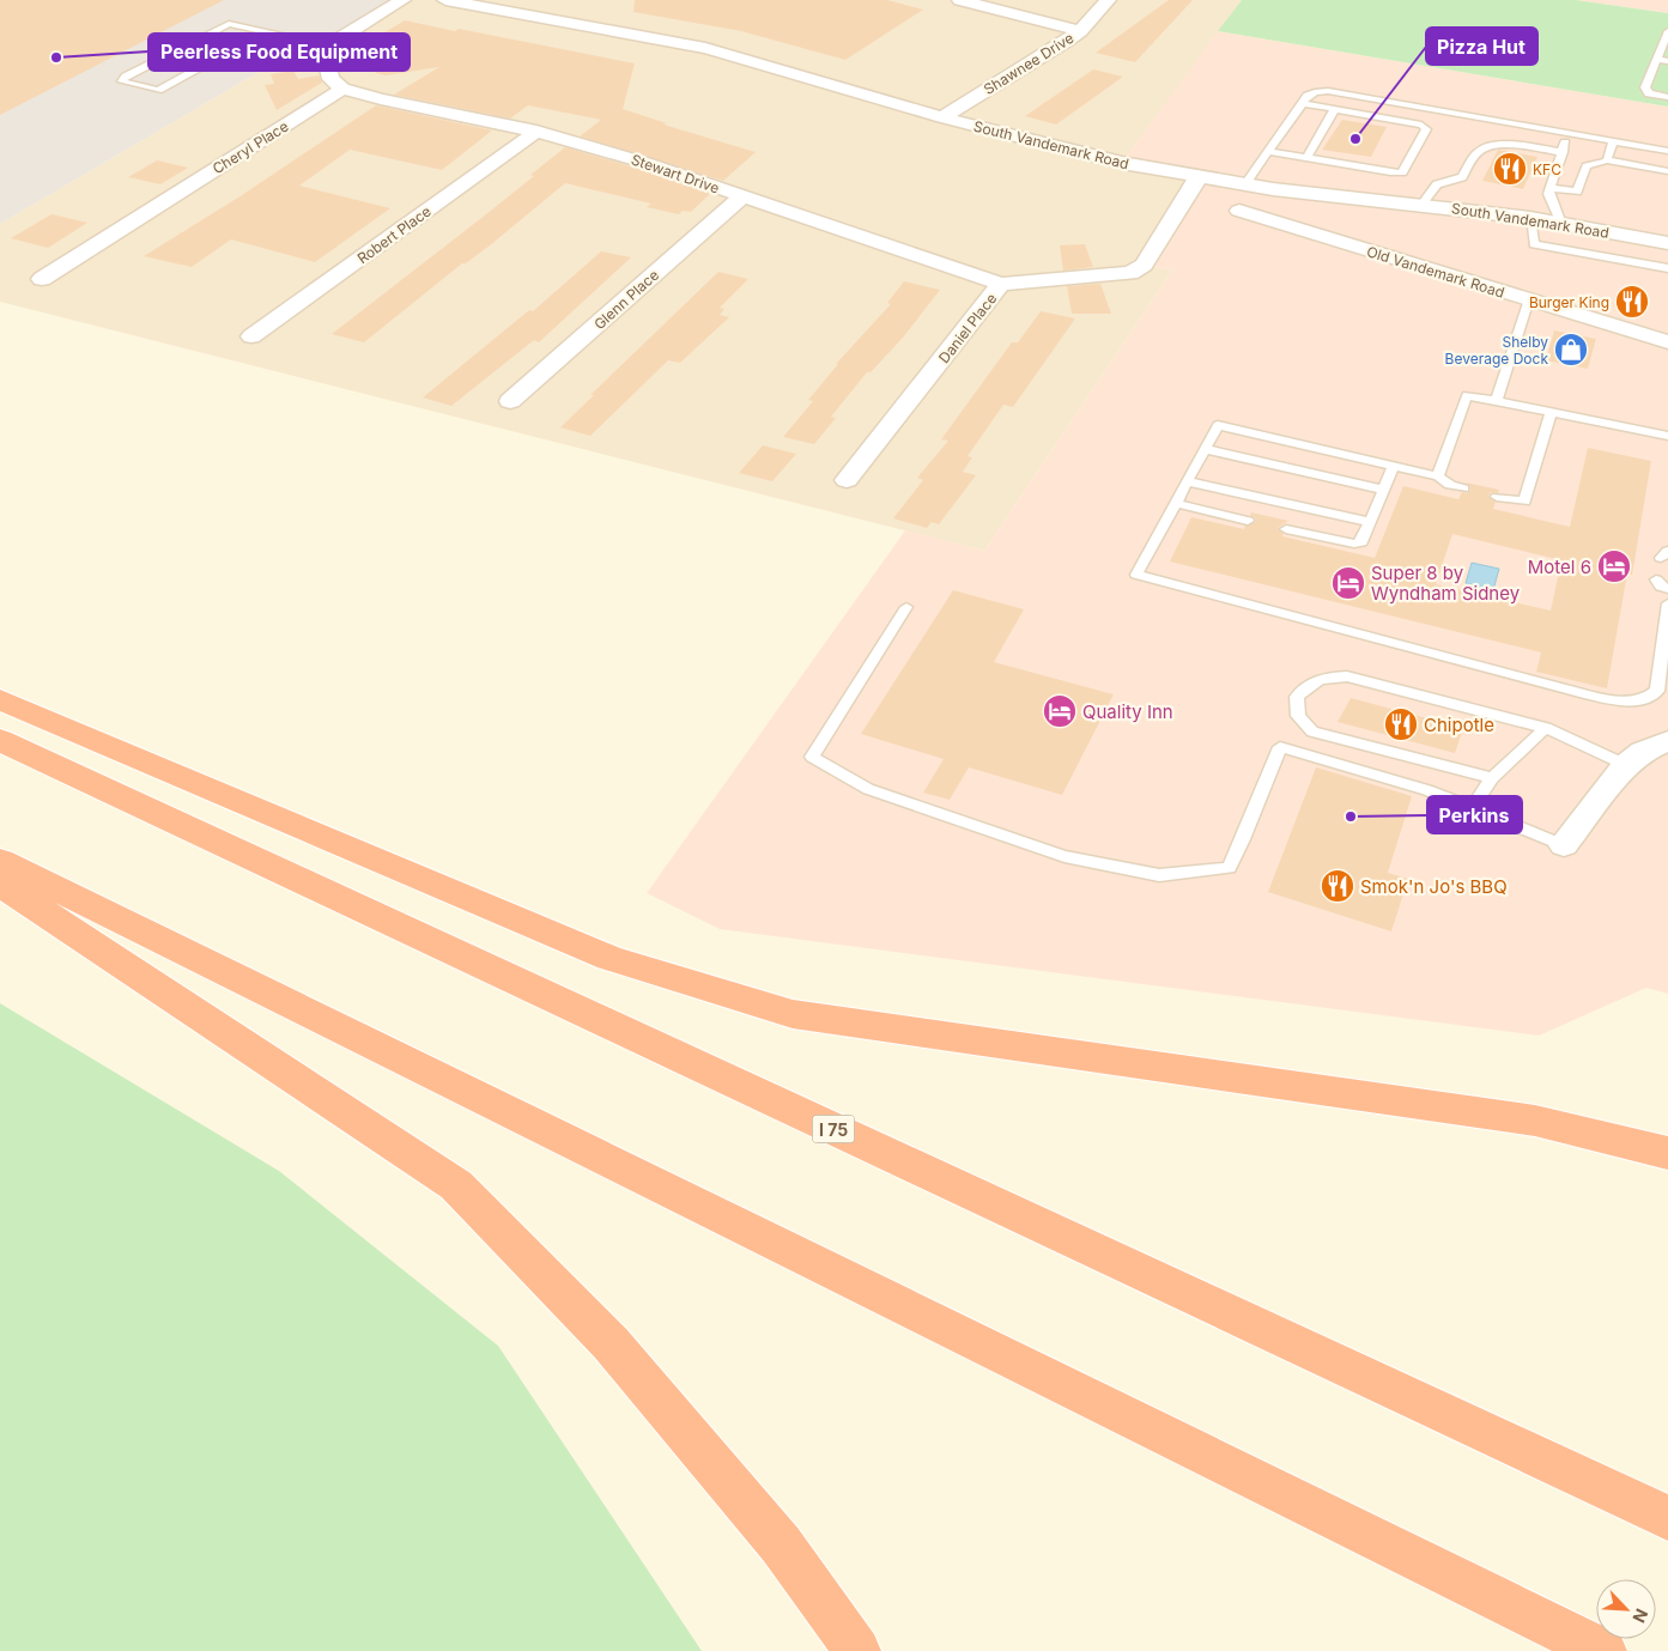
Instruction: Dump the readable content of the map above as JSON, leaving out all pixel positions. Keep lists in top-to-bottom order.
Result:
{
  "streets": {
    "highway": ["I 75"],
    "street": [
      "Shawnee Drive",
      "South Vandemark Road",
      "Cheryl Place",
      "Stewart Drive",
      "Robert Place",
      "Old Vandemark Road",
      "Glenn Place",
      "Daniel Place"
    ]
  },
  "crossings": [
    ["Shawnee Drive", "South Vandemark Road"],
    ["South Vandemark Road", "Daniel Place"],
    ["Cheryl Place", "Stewart Drive"],
    ["Stewart Drive", "Robert Place"],
    ["Stewart Drive", "Glenn Place"],
    ["Stewart Drive", "Daniel Place"]
  ],
  "places": {
    "other": ["Peerless Food Equipment", "Pizza Hut", "Perkins"],
    "restaurant": [
      "KFC",
      "Burger King",
      "Chipotle",
      "Smok'n Jo's BBQ"
    ],
    "shop": ["Shelby Beverage Dock"],
    "hotel": ["Motel 6", "Super 8 by Wyndham Sidney", "Quality Inn"]
  },
  "north": "bottom right"
}
